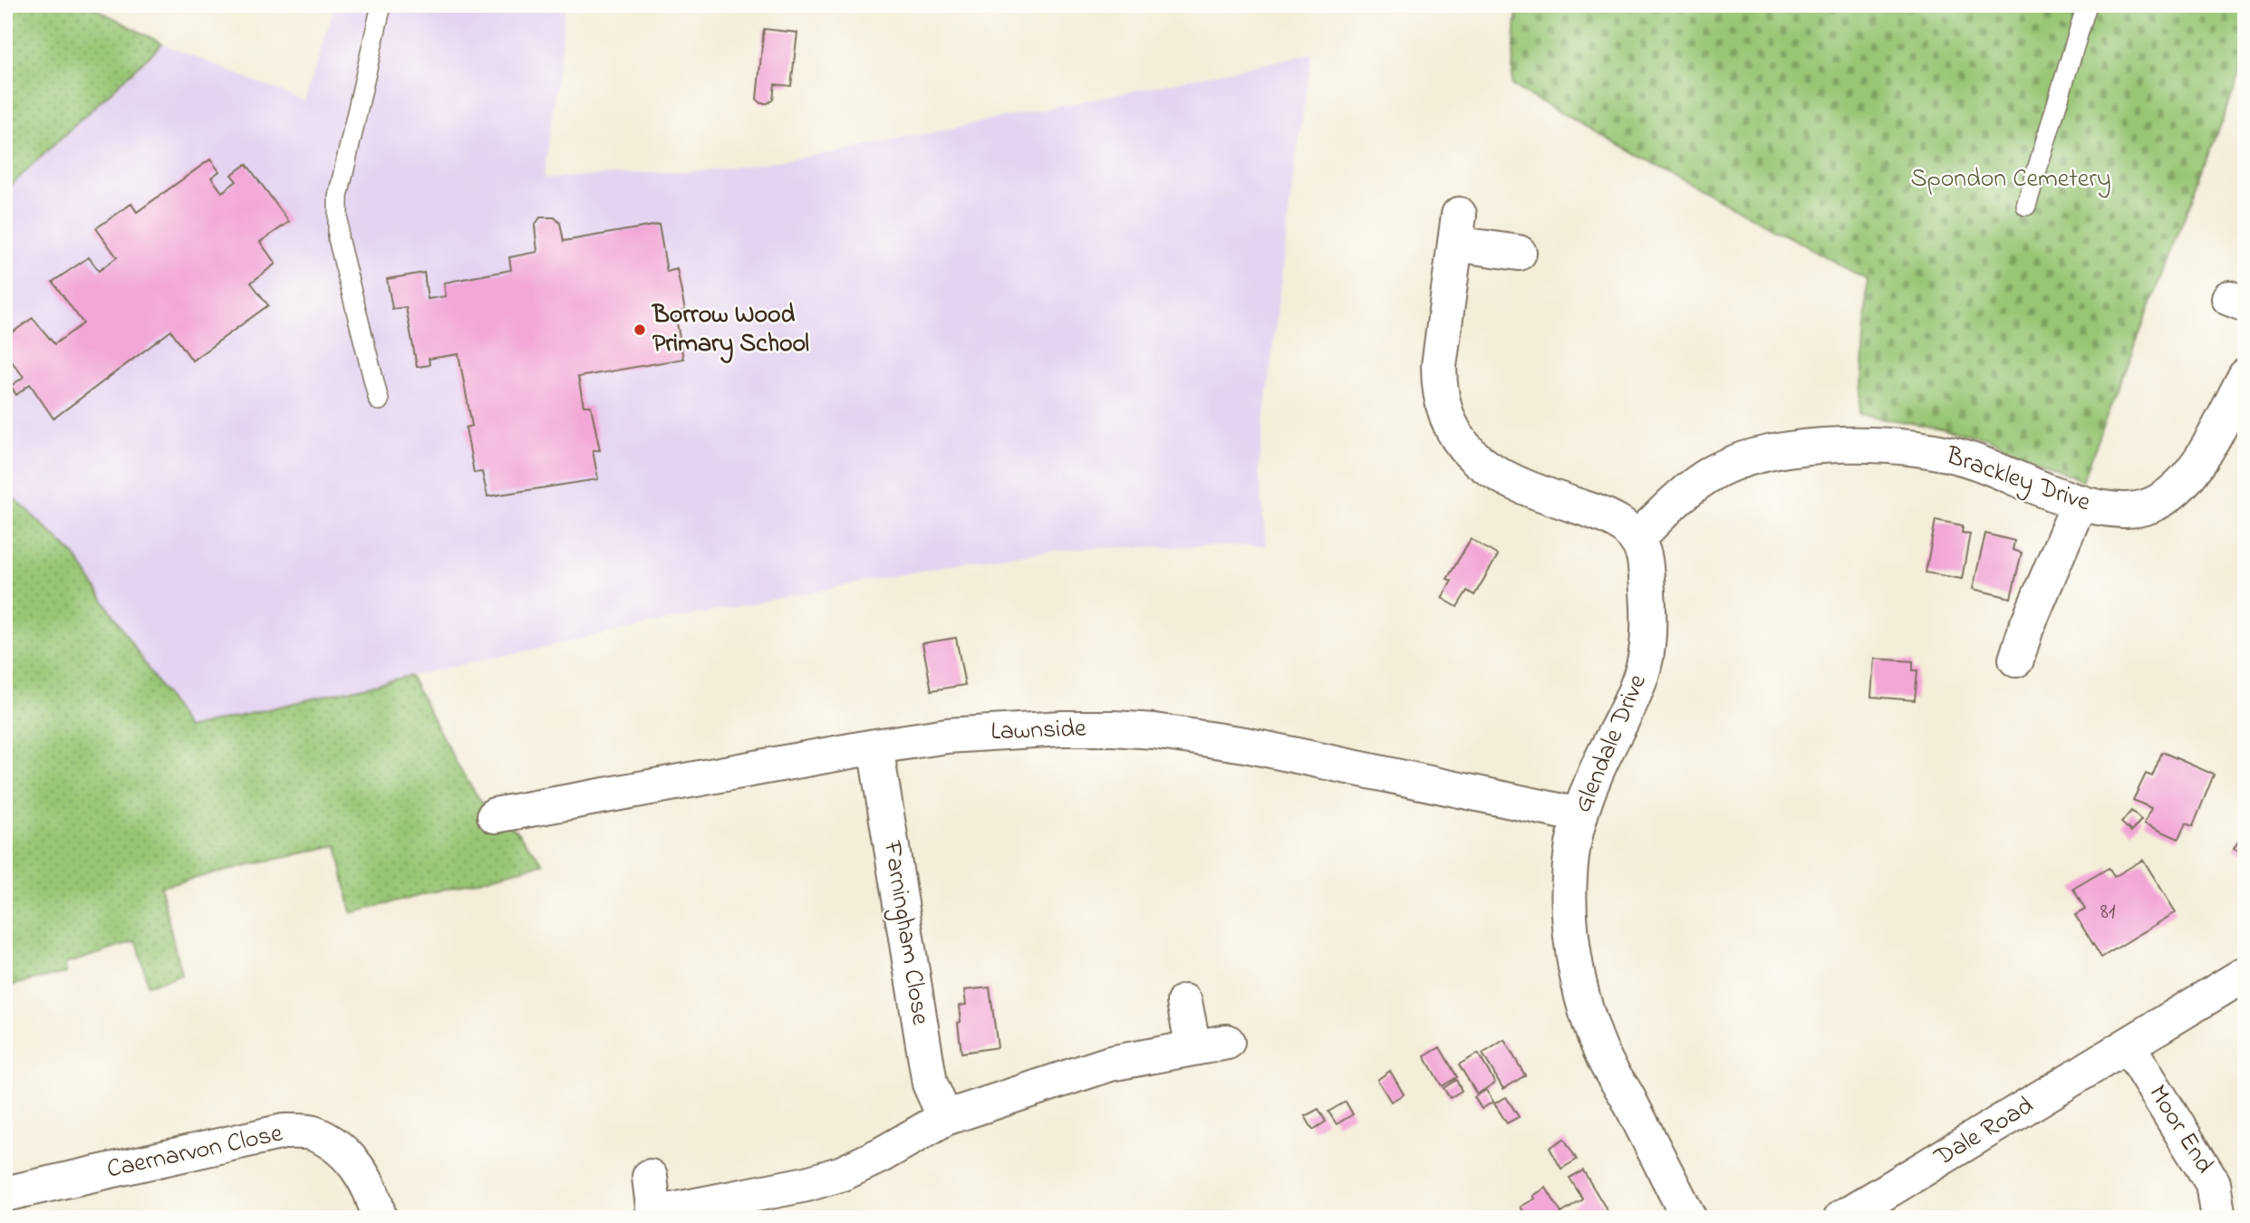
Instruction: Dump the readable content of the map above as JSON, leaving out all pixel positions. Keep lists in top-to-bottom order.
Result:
{
  "streets": {
    "street": [
      "Brackley Drive",
      "Lawnside",
      "Glendale Drive",
      "Farningham Close",
      "Moor End",
      "Dale Road",
      "Caernarvon Close"
    ]
  },
  "crossings": [
    ["Brackley Drive", "Glendale Drive"],
    ["Lawnside", "Glendale Drive"],
    ["Lawnside", "Farningham Close"],
    ["Moor End", "Dale Road"]
  ],
  "parks": ["Spondon Cemetery"],
  "places": ["Borrow Wood Primary School"],
  "house_numbers": ["81"]
}
